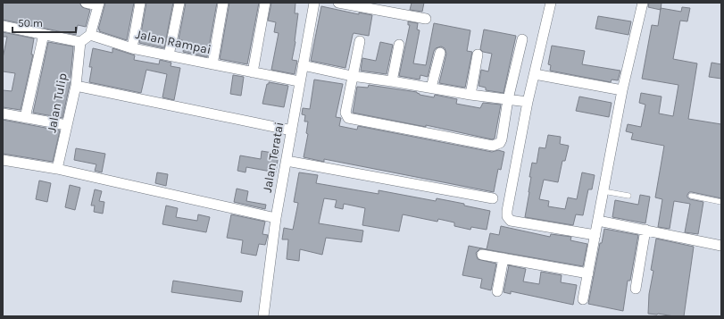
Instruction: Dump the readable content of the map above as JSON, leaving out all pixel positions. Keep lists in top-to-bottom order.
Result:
{
  "streets": {
    "street": ["Jalan Rampai", "Jalan Tulip", "Jalan Teratai"]
  },
  "crossings": [
    ["Jalan Rampai", "Jalan Teratai"]
  ],
  "scale_bar": "50 m"
}
